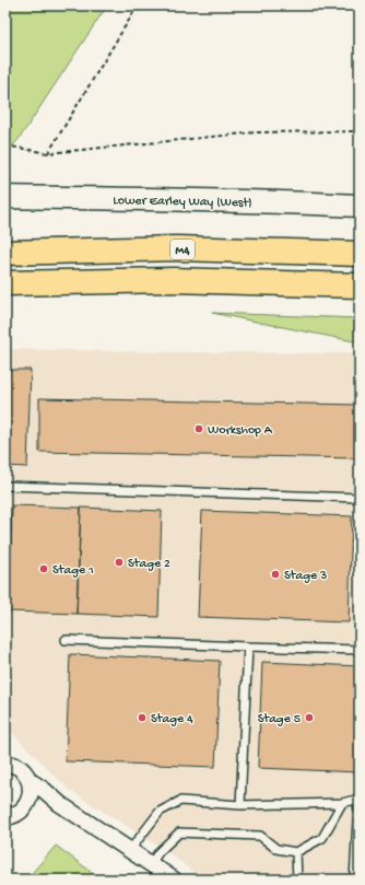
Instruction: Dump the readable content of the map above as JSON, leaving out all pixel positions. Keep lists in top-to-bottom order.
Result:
{
  "streets": {
    "highway": ["M4"],
    "main road": ["Lower Earley Way (West)"]
  },
  "places": [
    "Workshop A",
    "Stage 2",
    "Stage 1",
    "Stage 3",
    "Stage 4",
    "Stage 5"
  ]
}
